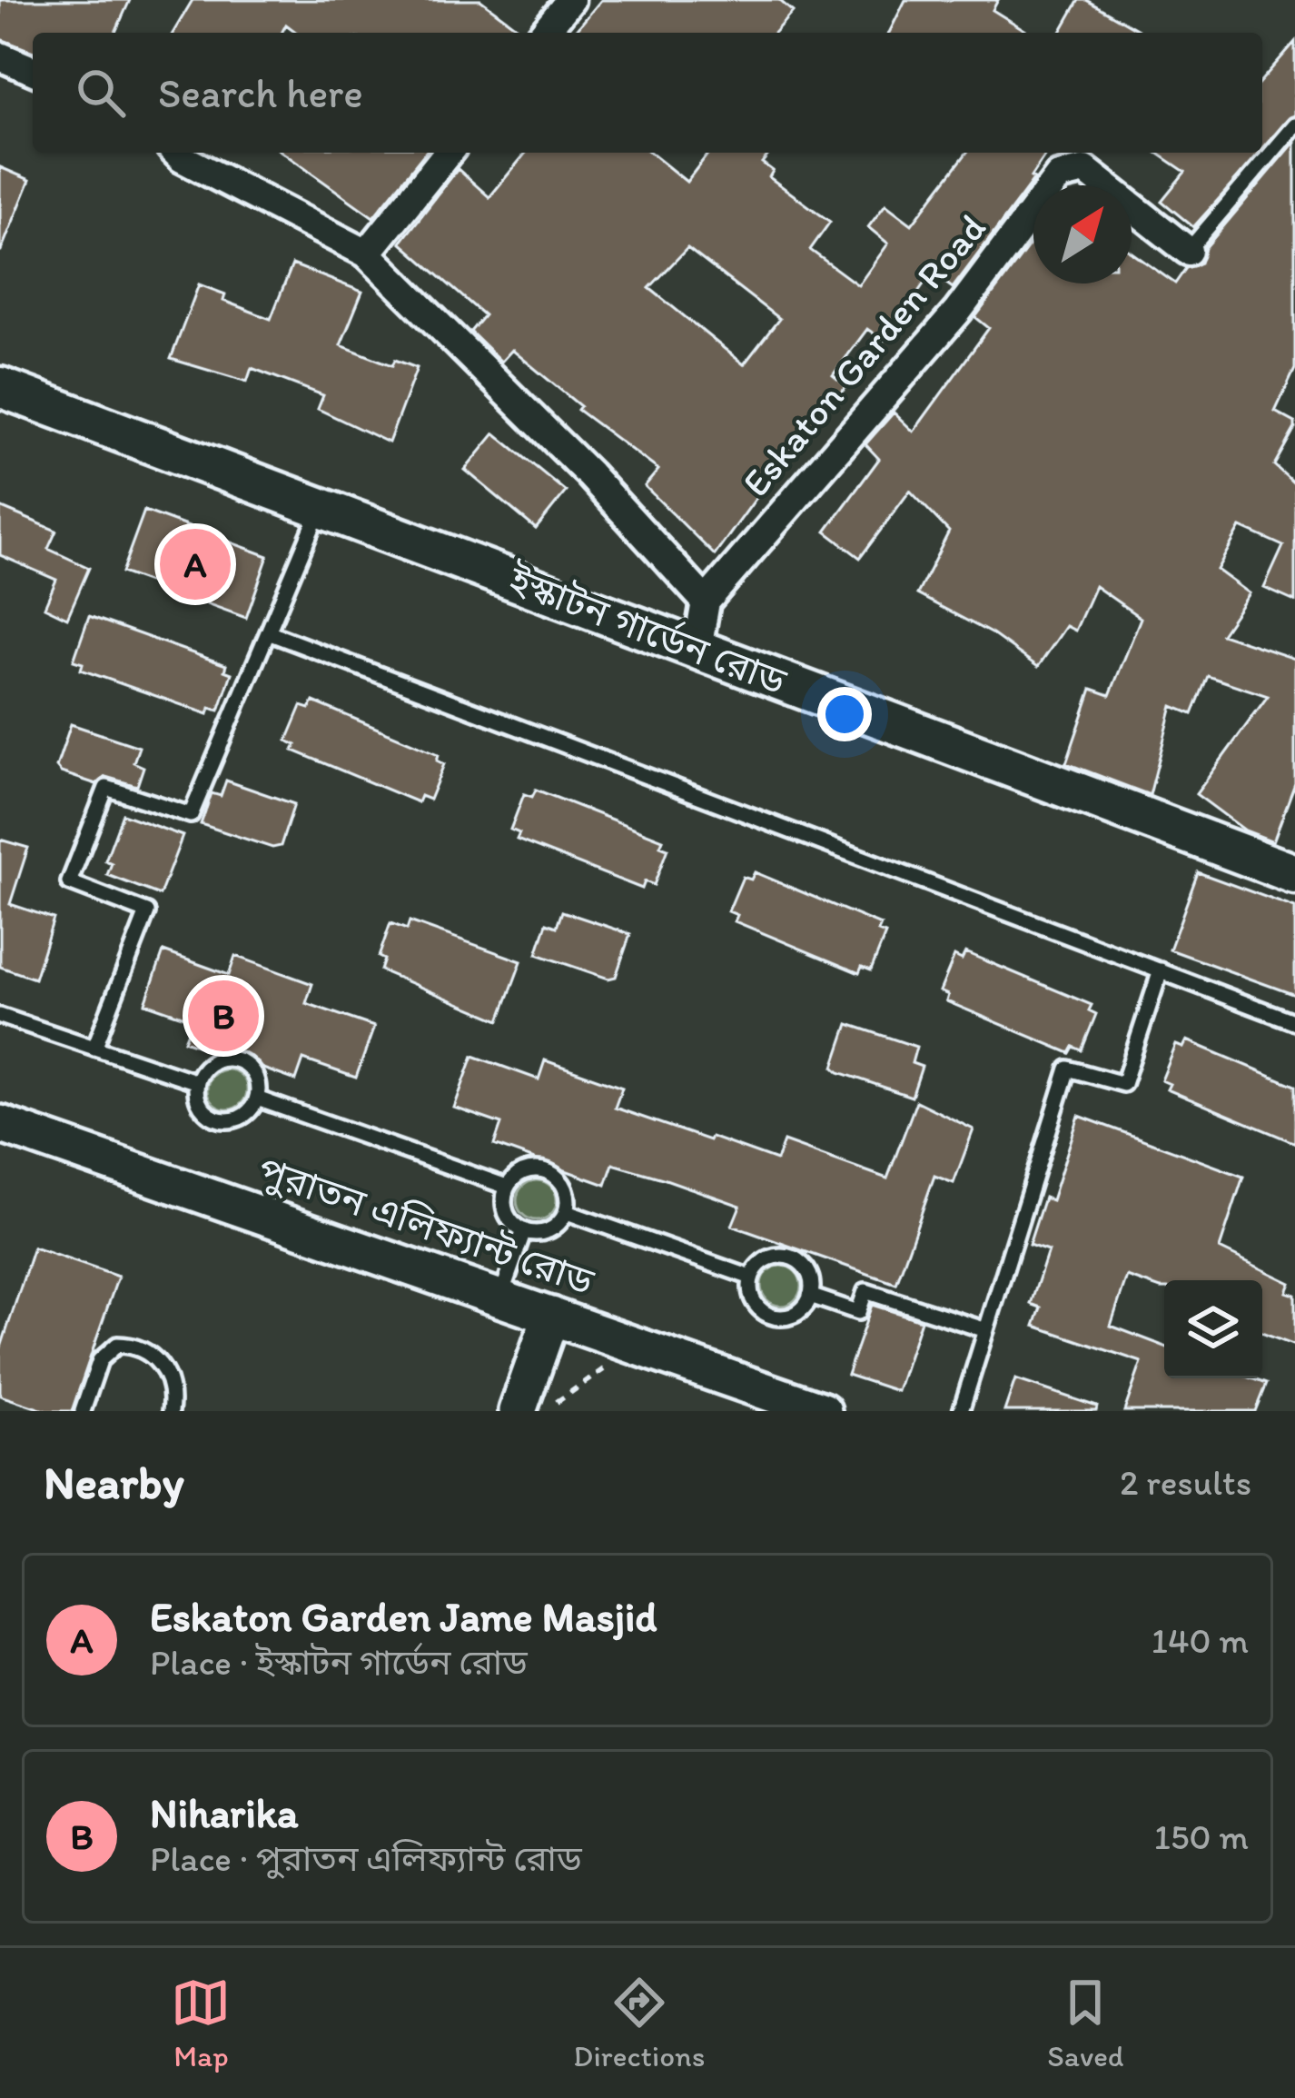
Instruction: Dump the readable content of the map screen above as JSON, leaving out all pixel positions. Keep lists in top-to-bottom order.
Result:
{
  "streets": {
    "main road": ["ইস্কাটন গার্ডেন রোড"],
    "street": ["Eskaton Garden Road", "পুরাতন এলিফ্যান্ট রোড"]
  },
  "north": "top right",
  "page": {
    "search": "Search here",
    "pins": ["A", "B"],
    "heading": ["Nearby", "2 results"],
    "list": [
      {
        "mark": "A",
        "name": "Eskaton Garden Jame Masjid",
        "note": "Place · ইস্কাটন গার্ডেন রোড",
        "value": "140 m"
      },
      {
        "mark": "B",
        "name": "Niharika",
        "note": "Place · পুরাতন এলিফ্যান্ট রোড",
        "value": "150 m"
      }
    ],
    "nav": ["Map", "Directions", "Saved"]
  }
}
